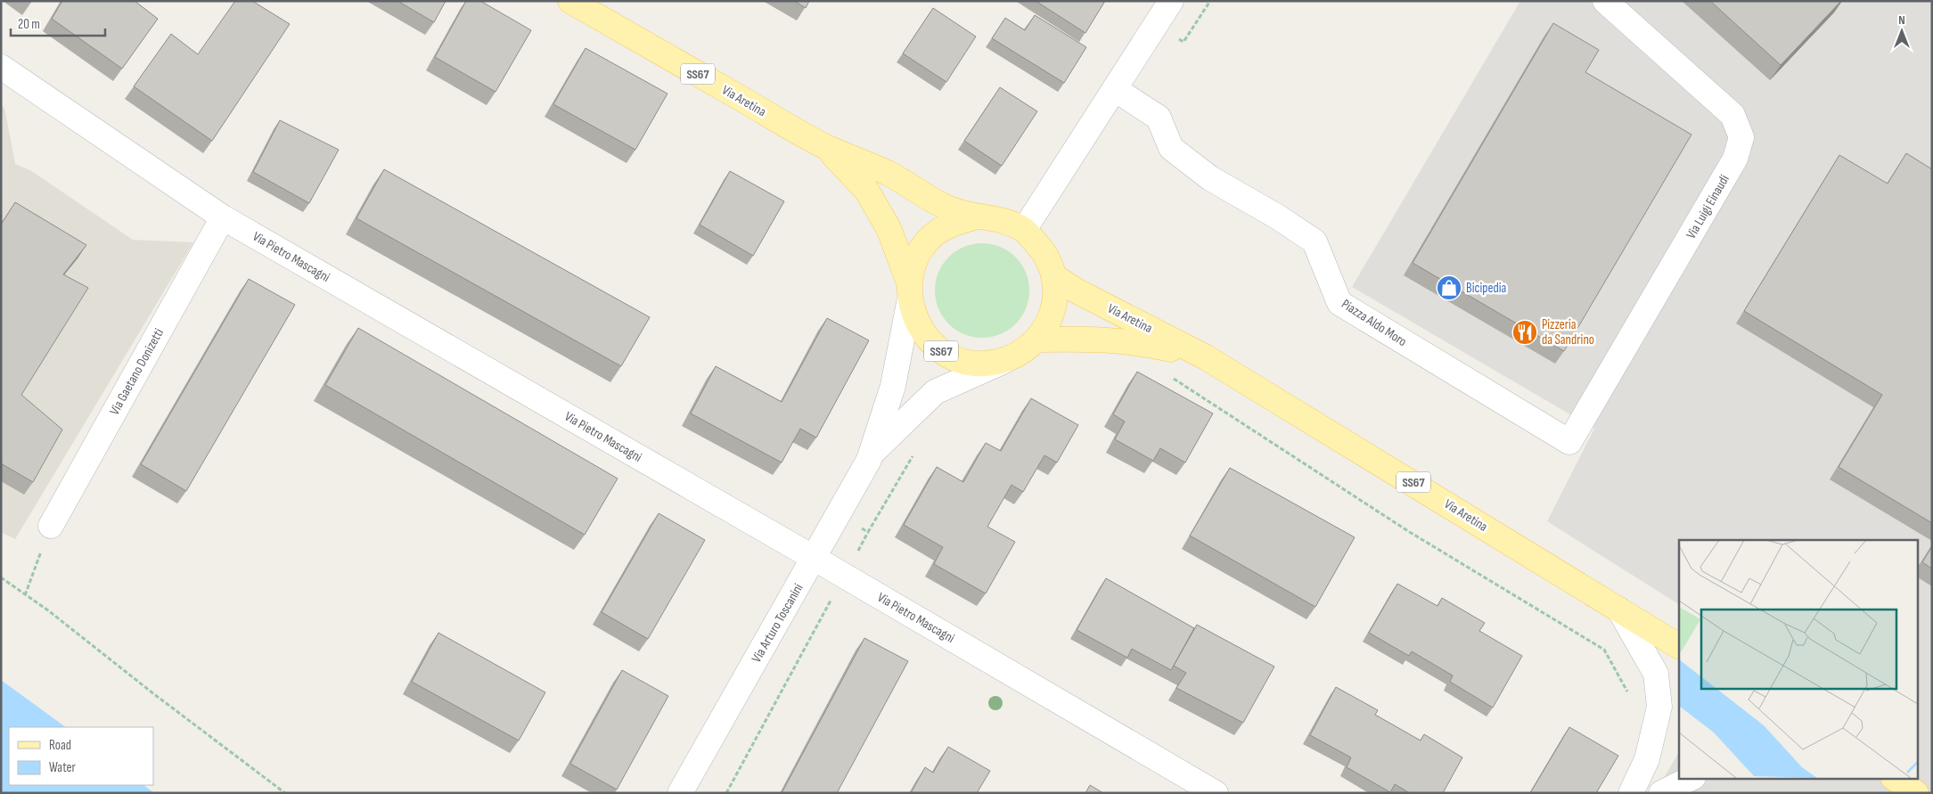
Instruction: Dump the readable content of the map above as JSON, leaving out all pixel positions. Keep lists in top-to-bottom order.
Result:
{
  "streets": {
    "main road": ["SS67", "Via Aretina"],
    "street": [
      "Via Luigi Einaudi",
      "Via Pietro Mascagni",
      "Piazza Aldo Moro",
      "Via Gaetano Donizetti",
      "Via Arturo Toscanini"
    ]
  },
  "crossings": [
    ["Via Aretina", "Via Arturo Toscanini"],
    ["Via Luigi Einaudi", "Piazza Aldo Moro"],
    ["Via Pietro Mascagni", "Via Gaetano Donizetti"],
    ["Via Pietro Mascagni", "Via Arturo Toscanini"]
  ],
  "places": {
    "shop": ["Bicipedia"],
    "restaurant": ["Pizzeria da Sandrino"]
  },
  "legend": ["Road", "Water"],
  "scale_bar": "20 m",
  "north": "top"
}
